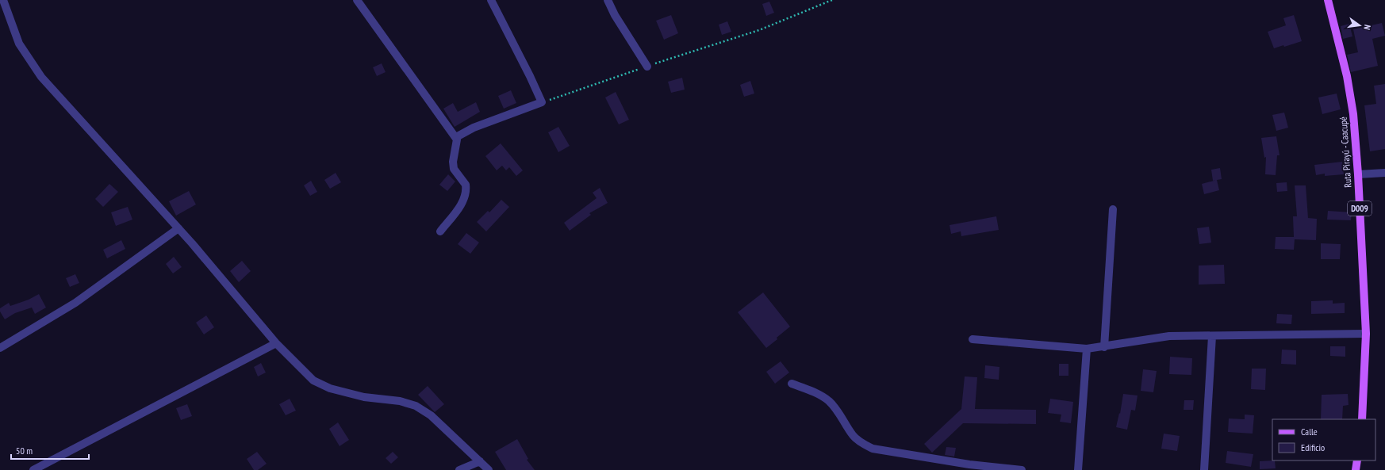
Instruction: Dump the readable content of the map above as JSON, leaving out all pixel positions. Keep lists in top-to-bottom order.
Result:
{
  "streets": {
    "main road": ["Ruta Pirayú - Caacupé", "D009"]
  },
  "legend": ["Calle", "Edificio"],
  "scale_bar": "50 m",
  "north": "right"
}
